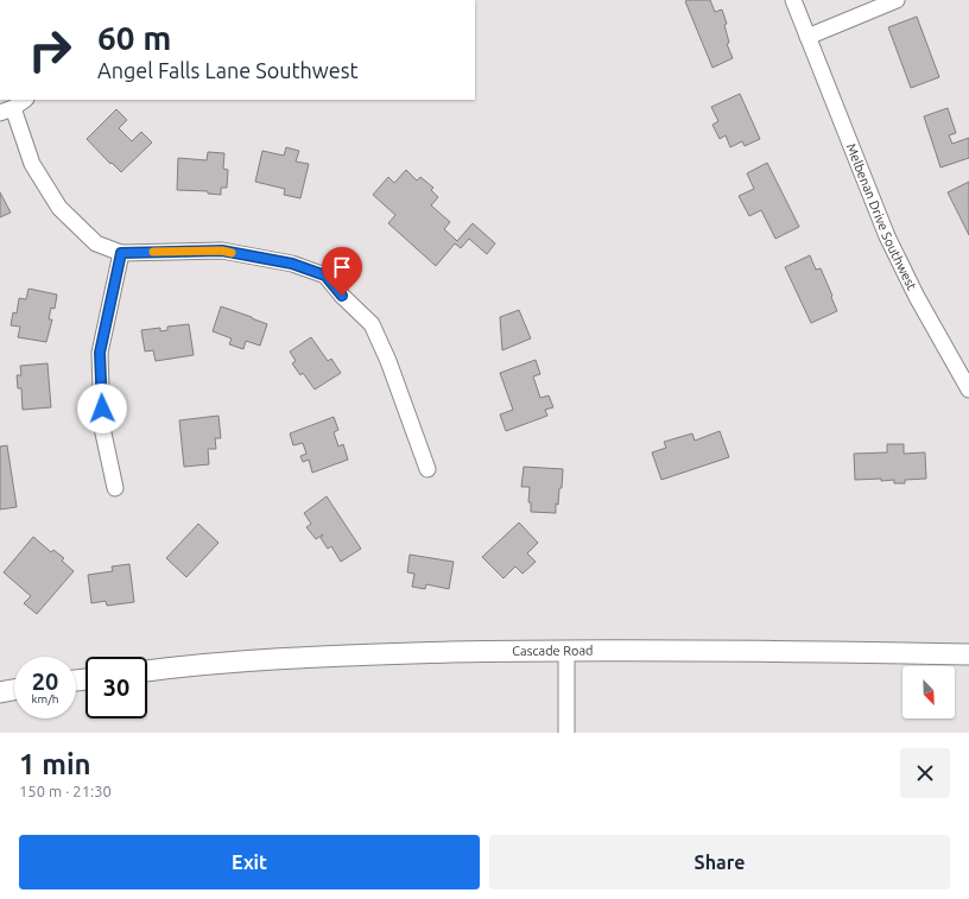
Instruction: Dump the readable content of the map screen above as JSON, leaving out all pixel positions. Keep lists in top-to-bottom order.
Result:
{
  "streets": {
    "main road": ["Cascade Road"],
    "street": ["Melbenan Drive Southwest"]
  },
  "north": "bottom right",
  "page": {
    "turn": ["60 m", "Angel Falls Lane Southwest"],
    "speed": "20 km/h",
    "limit": "30",
    "heading": ["1 min", "150 m · 21:30"],
    "buttons": ["Exit", "Share"]
  }
}
